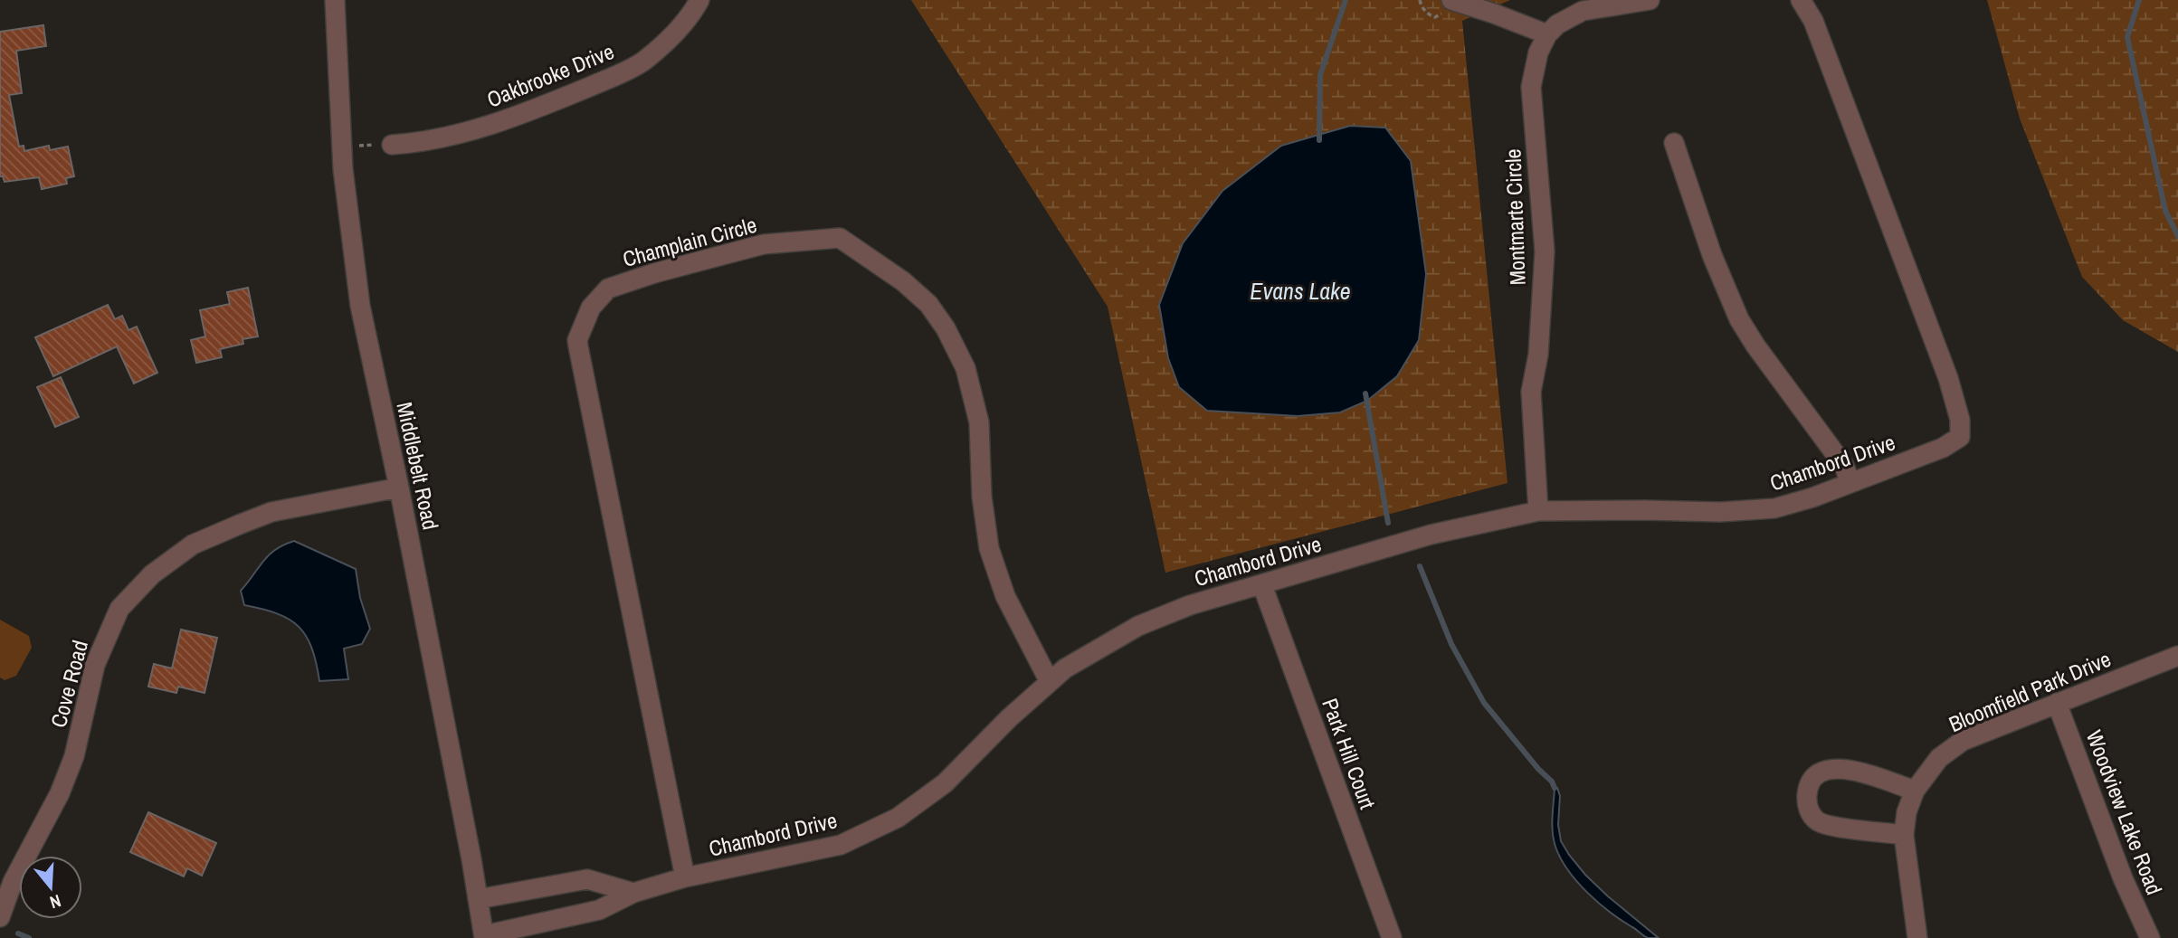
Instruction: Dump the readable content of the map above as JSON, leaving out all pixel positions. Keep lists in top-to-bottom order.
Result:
{
  "streets": {
    "street": [
      "Oakbrooke Drive",
      "Montmarte Circle",
      "Champlain Circle",
      "Chambord Drive",
      "Middlebelt Road",
      "Cove Road",
      "Bloomfield Park Drive",
      "Park Hill Court",
      "Woodview Lake Road"
    ]
  },
  "crossings": [
    ["Montmarte Circle", "Chambord Drive"],
    ["Champlain Circle", "Chambord Drive"],
    ["Chambord Drive", "Middlebelt Road"],
    ["Chambord Drive", "Park Hill Court"],
    ["Middlebelt Road", "Cove Road"],
    ["Bloomfield Park Drive", "Woodview Lake Road"]
  ],
  "water": ["Evans Lake"],
  "north": "bottom"
}
